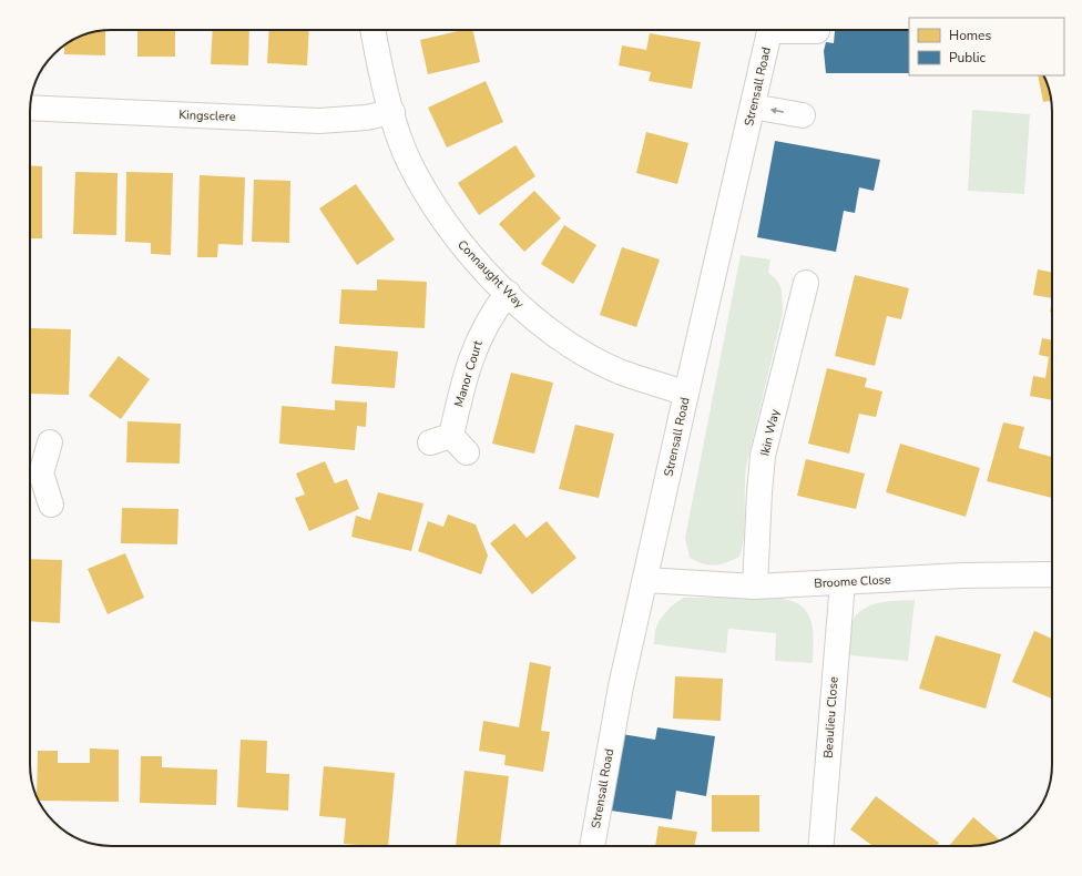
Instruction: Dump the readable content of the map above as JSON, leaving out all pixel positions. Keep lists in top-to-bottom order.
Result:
{
  "streets": {
    "street": [
      "Strensall Road",
      "Kingsclere",
      "Connaught Way",
      "Manor Court",
      "Ikin Way",
      "Broome Close",
      "Beaulieu Close"
    ]
  },
  "crossings": [
    ["Strensall Road", "Connaught Way"],
    ["Strensall Road", "Broome Close"],
    ["Kingsclere", "Connaught Way"],
    ["Connaught Way", "Manor Court"],
    ["Ikin Way", "Broome Close"],
    ["Broome Close", "Beaulieu Close"]
  ],
  "legend": ["Homes", "Public"]
}
